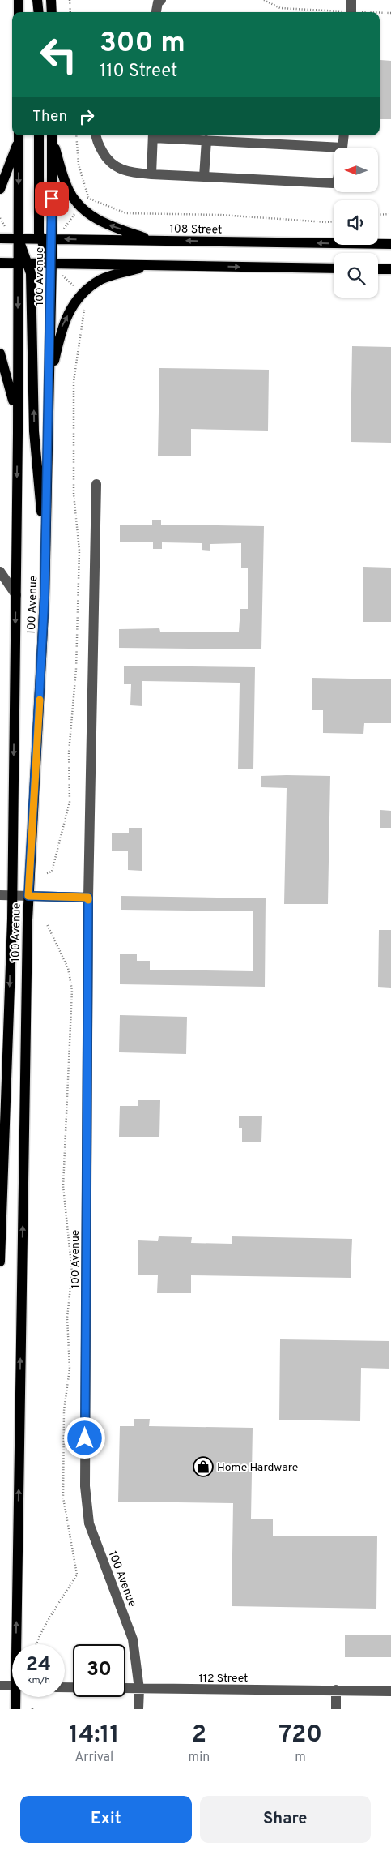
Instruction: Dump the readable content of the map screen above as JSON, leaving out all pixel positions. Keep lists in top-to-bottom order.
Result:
{
  "streets": {
    "main road": ["108 Street", "100 Avenue"],
    "street": ["112 Street"]
  },
  "crossings": [
    ["108 Street", "100 Avenue"],
    ["100 Avenue", "112 Street"]
  ],
  "places": {
    "shop": ["Home Hardware"]
  },
  "north": "left",
  "page": {
    "turn": ["300 m", "110 Street"],
    "then": "Then",
    "speed": "24 km/h",
    "limit": "30",
    "eta": [
      "14:11",
      "Arrival",
      "2",
      "min",
      "720",
      "m"
    ],
    "buttons": ["Exit", "Share"]
  }
}
